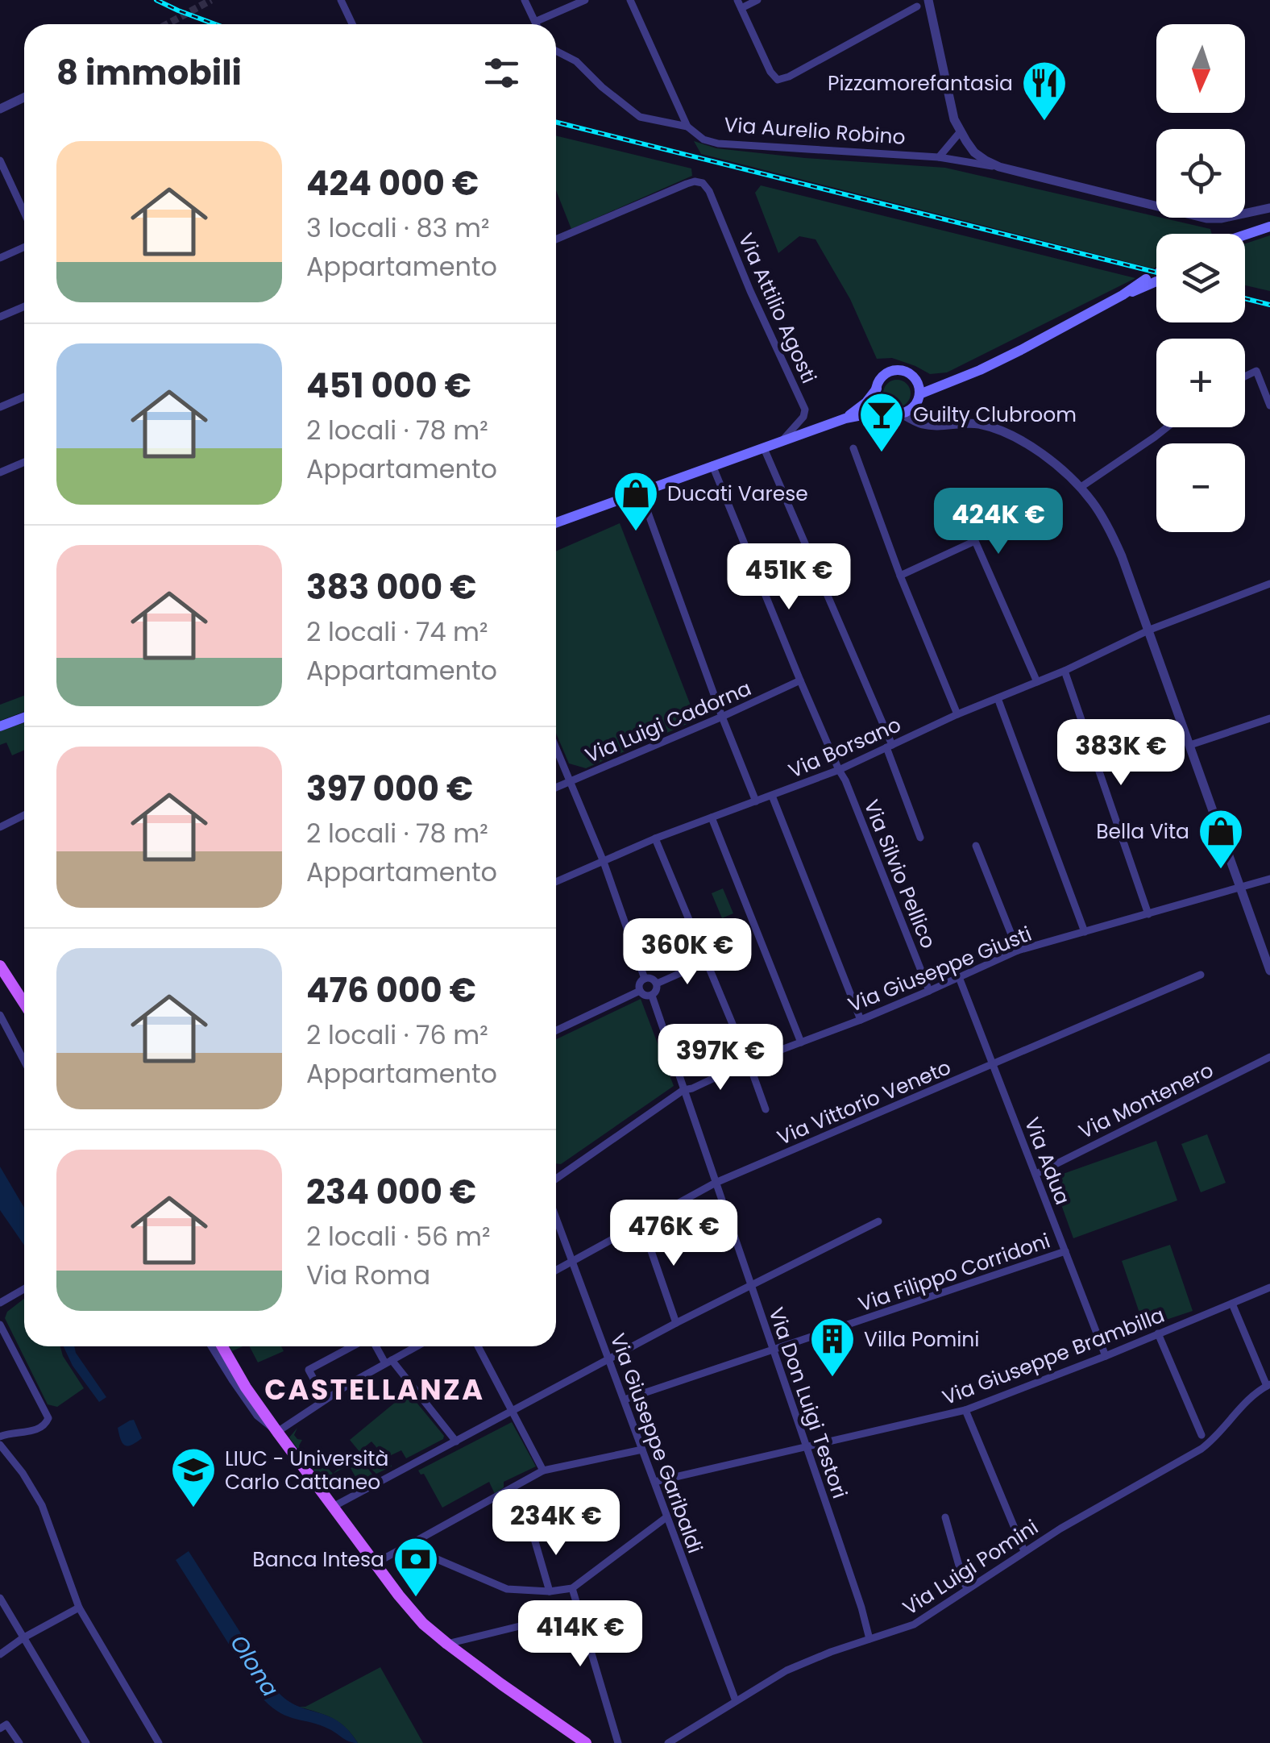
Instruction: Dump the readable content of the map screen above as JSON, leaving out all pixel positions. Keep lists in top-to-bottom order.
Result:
{
  "streets": {
    "street": [
      "Via Aurelio Robino",
      "Via Attilio Agosti",
      "Via Luigi Cadorna",
      "Via Borsano",
      "Via Silvio Pellico",
      "Via Giuseppe Giusti",
      "Via Montenero",
      "Via Vittorio Veneto",
      "Via Adua",
      "Via Filippo Corridoni",
      "Via Giuseppe Brambilla",
      "Via Don Luigi Testori",
      "Via Giuseppe Garibaldi",
      "Via Luigi Pomini"
    ]
  },
  "crossings": [
    ["Via Luigi Cadorna", "Via Silvio Pellico"],
    ["Via Borsano", "Via Silvio Pellico"],
    ["Via Silvio Pellico", "Via Giuseppe Giusti"],
    ["Via Giuseppe Giusti", "Via Adua"],
    ["Via Giuseppe Giusti", "Via Don Luigi Testori"],
    ["Via Montenero", "Via Adua"],
    ["Via Vittorio Veneto", "Via Adua"],
    ["Via Vittorio Veneto", "Via Don Luigi Testori"],
    ["Via Vittorio Veneto", "Via Giuseppe Garibaldi"],
    ["Via Adua", "Via Filippo Corridoni"],
    ["Via Adua", "Via Giuseppe Brambilla"],
    ["Via Filippo Corridoni", "Via Don Luigi Testori"],
    ["Via Filippo Corridoni", "Via Giuseppe Garibaldi"],
    ["Via Giuseppe Brambilla", "Via Don Luigi Testori"],
    ["Via Giuseppe Brambilla", "Via Giuseppe Garibaldi"],
    ["Via Don Luigi Testori", "Via Luigi Pomini"],
    ["Via Giuseppe Garibaldi", "Via Luigi Pomini"]
  ],
  "districts": ["CASTELLANZA"],
  "water": ["Olona"],
  "places": {
    "restaurant": ["Pizzamorefantasia"],
    "bar": ["Guilty Clubroom"],
    "shop": ["Ducati Varese", "Bella Vita"],
    "building": ["Villa Pomini"],
    "school or university": ["LIUC - Università Carlo Cattaneo"],
    "bank": ["Banca Intesa"]
  },
  "north": "bottom",
  "page": {
    "map_buttons": ["+", "−"],
    "heading": "8 immobili",
    "list": [
      {
        "name": "424 000 €",
        "note": "3 locali · 83 m² · Appartamento"
      },
      {
        "name": "451 000 €",
        "note": "2 locali · 78 m² · Appartamento"
      },
      {
        "name": "383 000 €",
        "note": "2 locali · 74 m² · Appartamento"
      },
      {
        "name": "397 000 €",
        "note": "2 locali · 78 m² · Appartamento"
      },
      {
        "name": "476 000 €",
        "note": "2 locali · 76 m² · Appartamento"
      },
      {
        "name": "234 000 €",
        "note": "2 locali · 56 m² · Via Roma"
      }
    ],
    "price": [
      "424K €",
      "451K €",
      "383K €",
      "360K €",
      "397K €",
      "476K €",
      "234K €",
      "414K €"
    ]
  }
}
